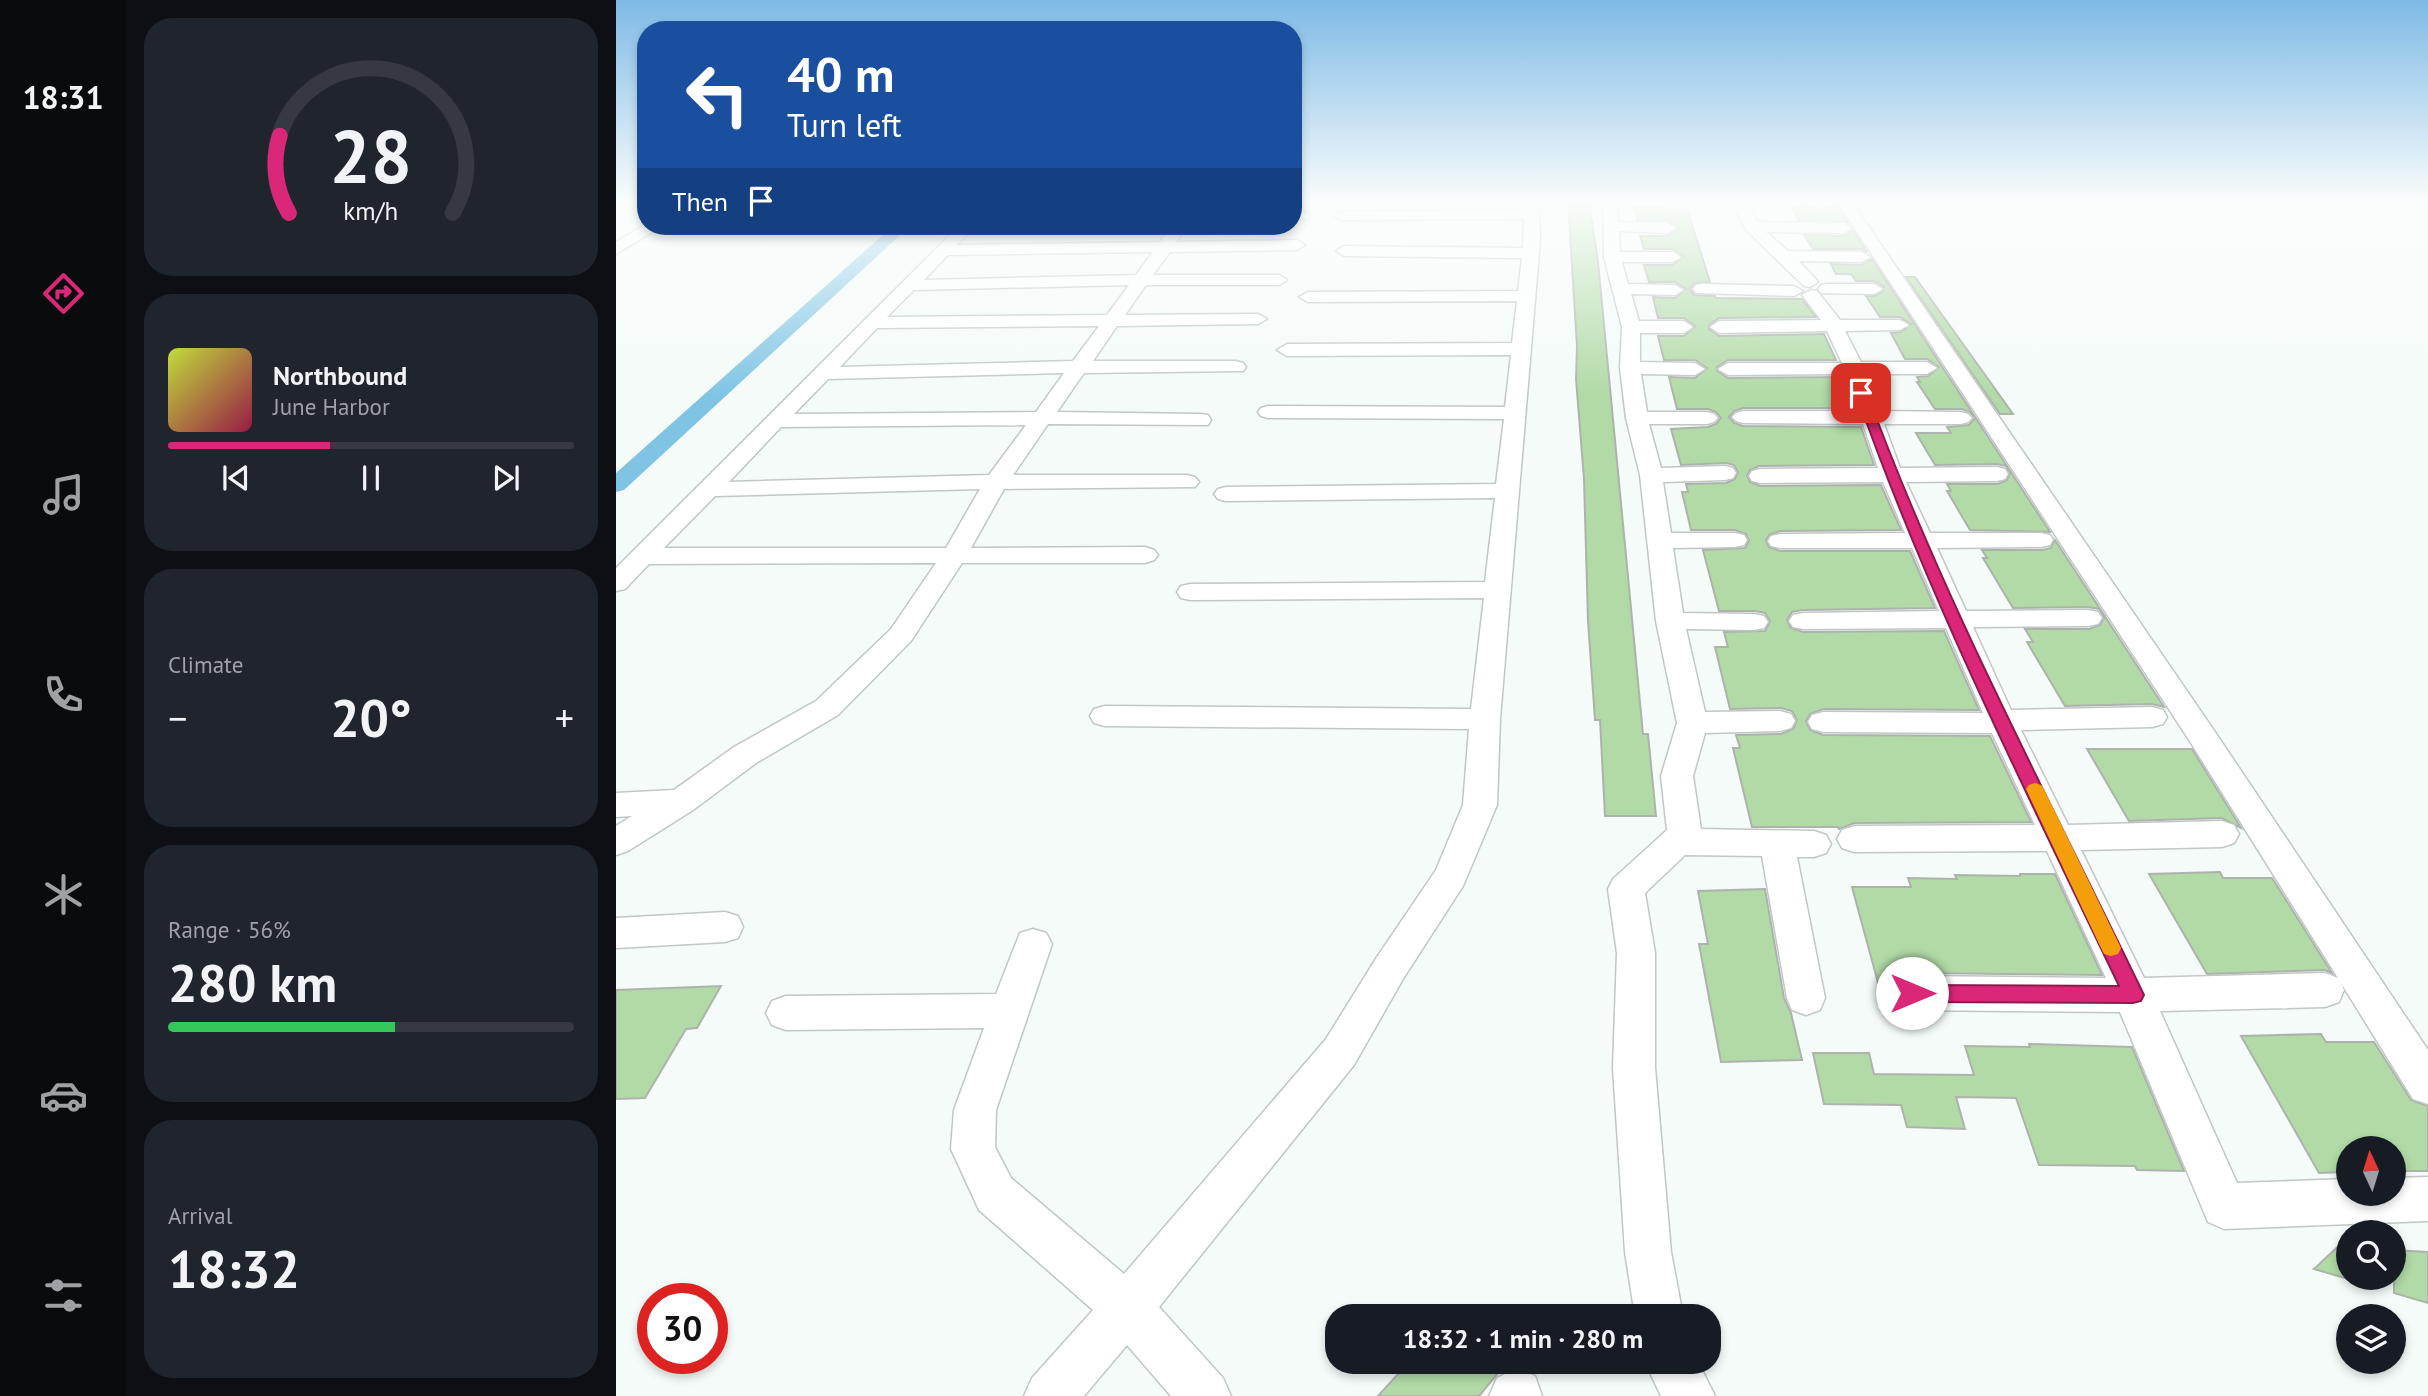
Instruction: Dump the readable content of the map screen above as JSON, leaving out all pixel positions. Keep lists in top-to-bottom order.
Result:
{
  "north": "top",
  "page": {
    "tabs": "18:31",
    "turn": ["40 m", "Turn left"],
    "then": "Then",
    "song": ["Northbound", "June Harbor"],
    "tile": [
      "Climate",
      ["Range · 56%", "280 km"],
      ["Arrival", "18:32"]
    ],
    "heat": ["−", "20°", "+"],
    "limit": "30",
    "trip": "18:32 · 1 min · 280 m",
    "gauge": ["28", "km/h"]
  }
}
